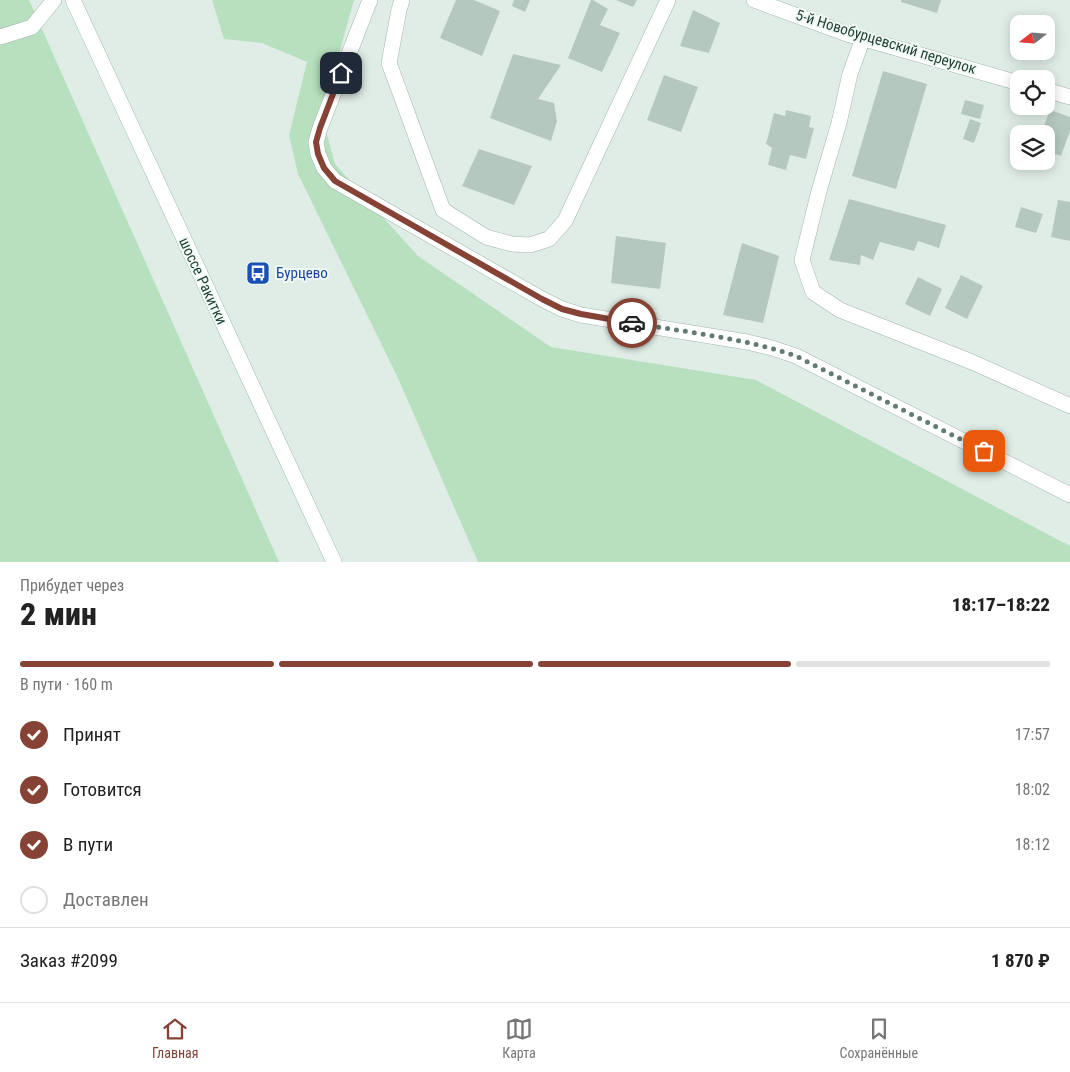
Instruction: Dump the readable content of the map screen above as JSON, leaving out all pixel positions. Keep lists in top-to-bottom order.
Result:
{
  "streets": {
    "street": ["5-й Новобурцевский переулок", "шоссе Ракитки"]
  },
  "places": {
    "bus stop": ["Бурцево"]
  },
  "north": "left",
  "page": {
    "heading": ["2 мин", "Прибудет через", "18:17–18:22"],
    "panel": ["Заказ #2099", "1 870 ₽"],
    "bar": "В пути · 160 m",
    "list": [
      ["Принят", "17:57"],
      ["Готовится", "18:02"],
      ["В пути", "18:12"],
      "Доставлен"
    ],
    "tabs": ["Главная", "Карта", "Сохранённые"]
  }
}
